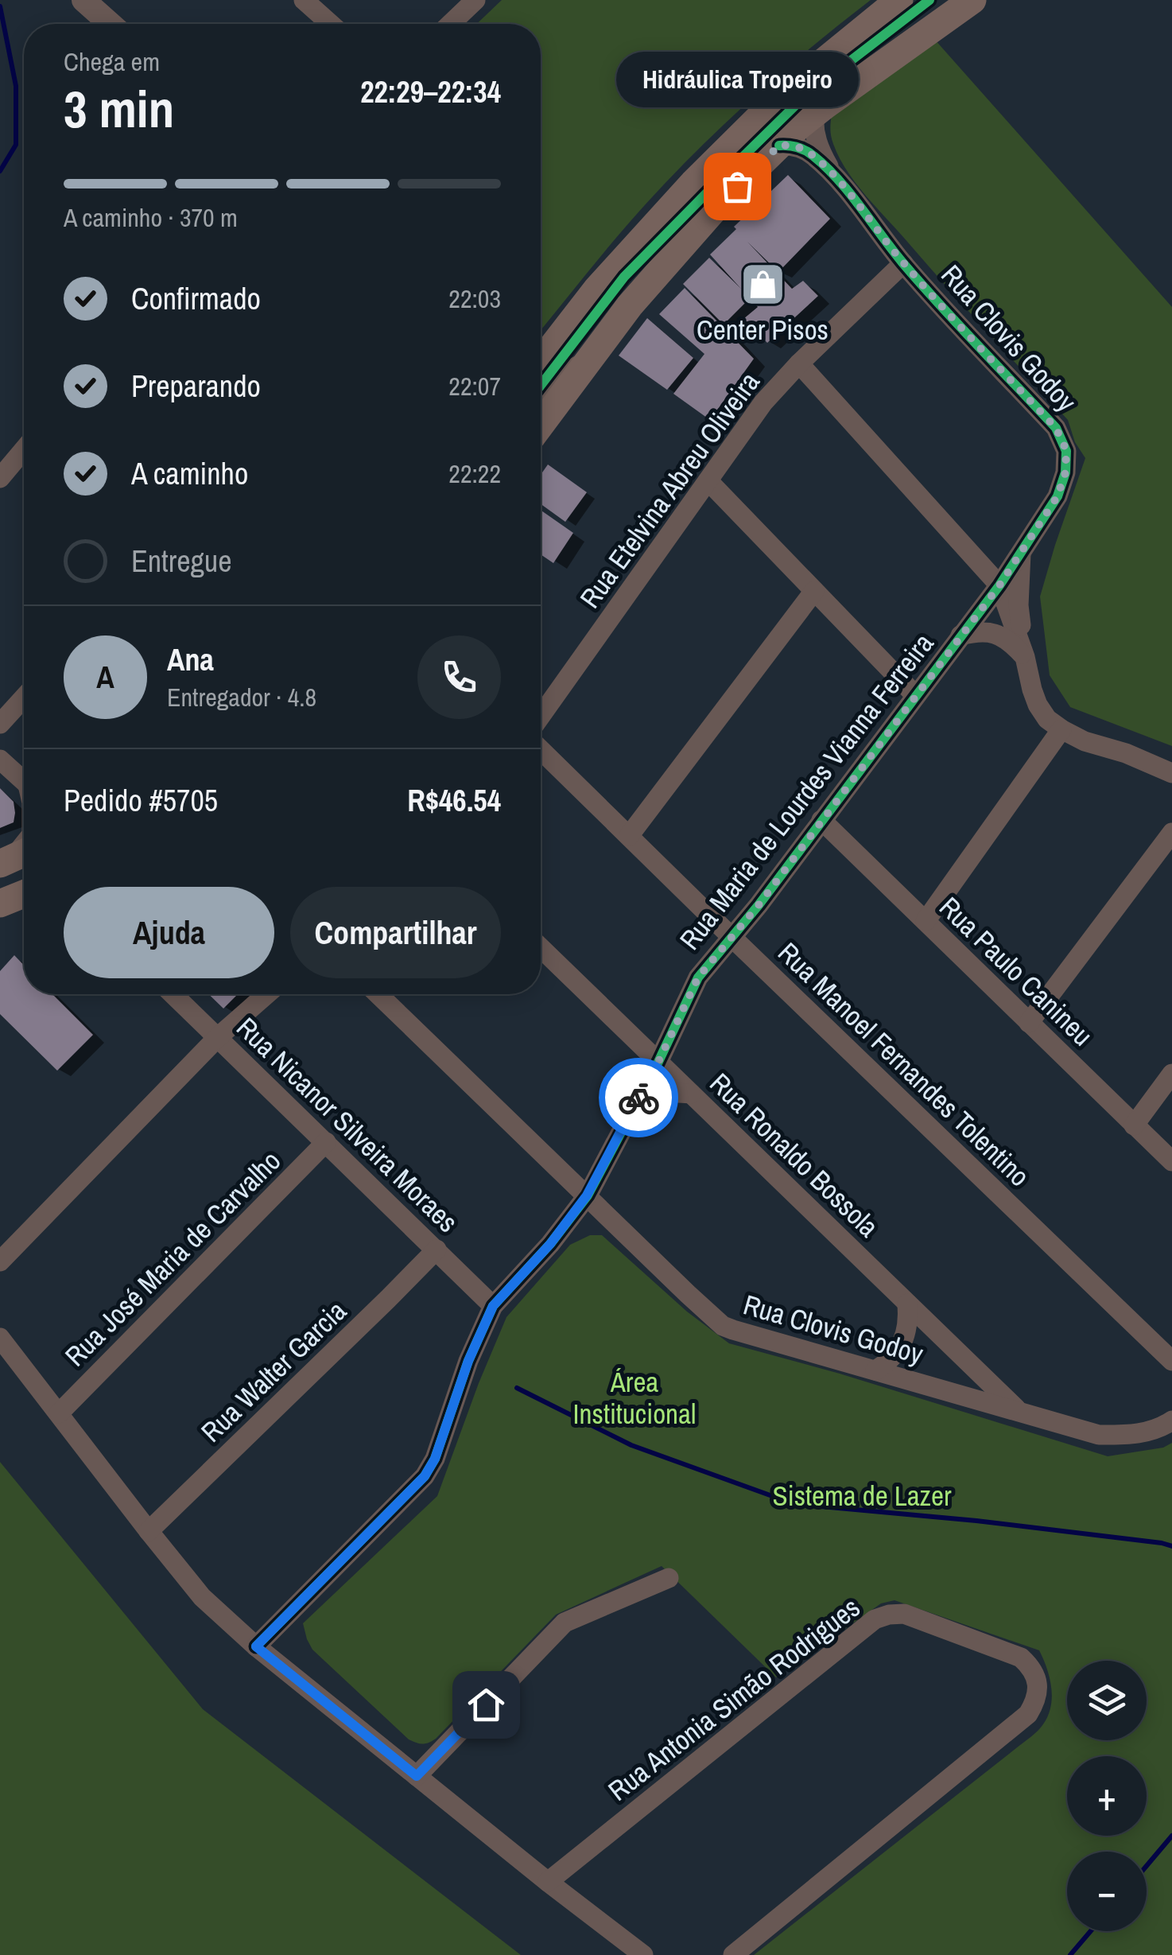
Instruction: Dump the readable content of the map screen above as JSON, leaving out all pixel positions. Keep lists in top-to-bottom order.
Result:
{
  "streets": {
    "street": [
      "Rua Clovis Godoy",
      "Rua Etelvina Abreu Oliveira",
      "Rua Maria de Lourdes Vianna Ferreira",
      "Rua Paulo Canineu",
      "Rua Manoel Fernandes Tolentino",
      "Rua Nicanor Silveira Moraes",
      "Rua Ronaldo Bossola",
      "Rua José Maria de Carvalho",
      "Rua Walter Garcia",
      "Rua Antonia Simão Rodrigues"
    ]
  },
  "crossings": [
    ["Rua Clovis Godoy", "Rua Etelvina Abreu Oliveira"],
    ["Rua Clovis Godoy", "Rua Maria de Lourdes Vianna Ferreira"],
    ["Rua Clovis Godoy", "Rua Ronaldo Bossola"],
    ["Rua Maria de Lourdes Vianna Ferreira", "Rua Paulo Canineu"],
    ["Rua Maria de Lourdes Vianna Ferreira", "Rua Manoel Fernandes Tolentino"],
    ["Rua Maria de Lourdes Vianna Ferreira", "Rua Nicanor Silveira Moraes"],
    ["Rua Maria de Lourdes Vianna Ferreira", "Rua Ronaldo Bossola"],
    ["Rua Nicanor Silveira Moraes", "Rua José Maria de Carvalho"],
    ["Rua Nicanor Silveira Moraes", "Rua Walter Garcia"]
  ],
  "parks": ["Área Institucional", "Sistema de Lazer"],
  "places": {
    "other": ["Hidráulica Tropeiro"],
    "shop": ["Center Pisos"]
  },
  "page": {
    "heading": ["3 min", "Chega em", "22:29–22:34"],
    "panel": [
      "Ana",
      "Entregador · 4.8",
      "Pedido #5705",
      "R$46.54"
    ],
    "bubble": "Hidráulica Tropeiro",
    "bar": "A caminho · 370 m",
    "list": [
      ["Confirmado", "22:03"],
      ["Preparando", "22:07"],
      ["A caminho", "22:22"],
      "Entregue"
    ],
    "round": "A",
    "buttons": ["Ajuda", "Compartilhar"],
    "map_buttons": ["+", "−"]
  }
}
